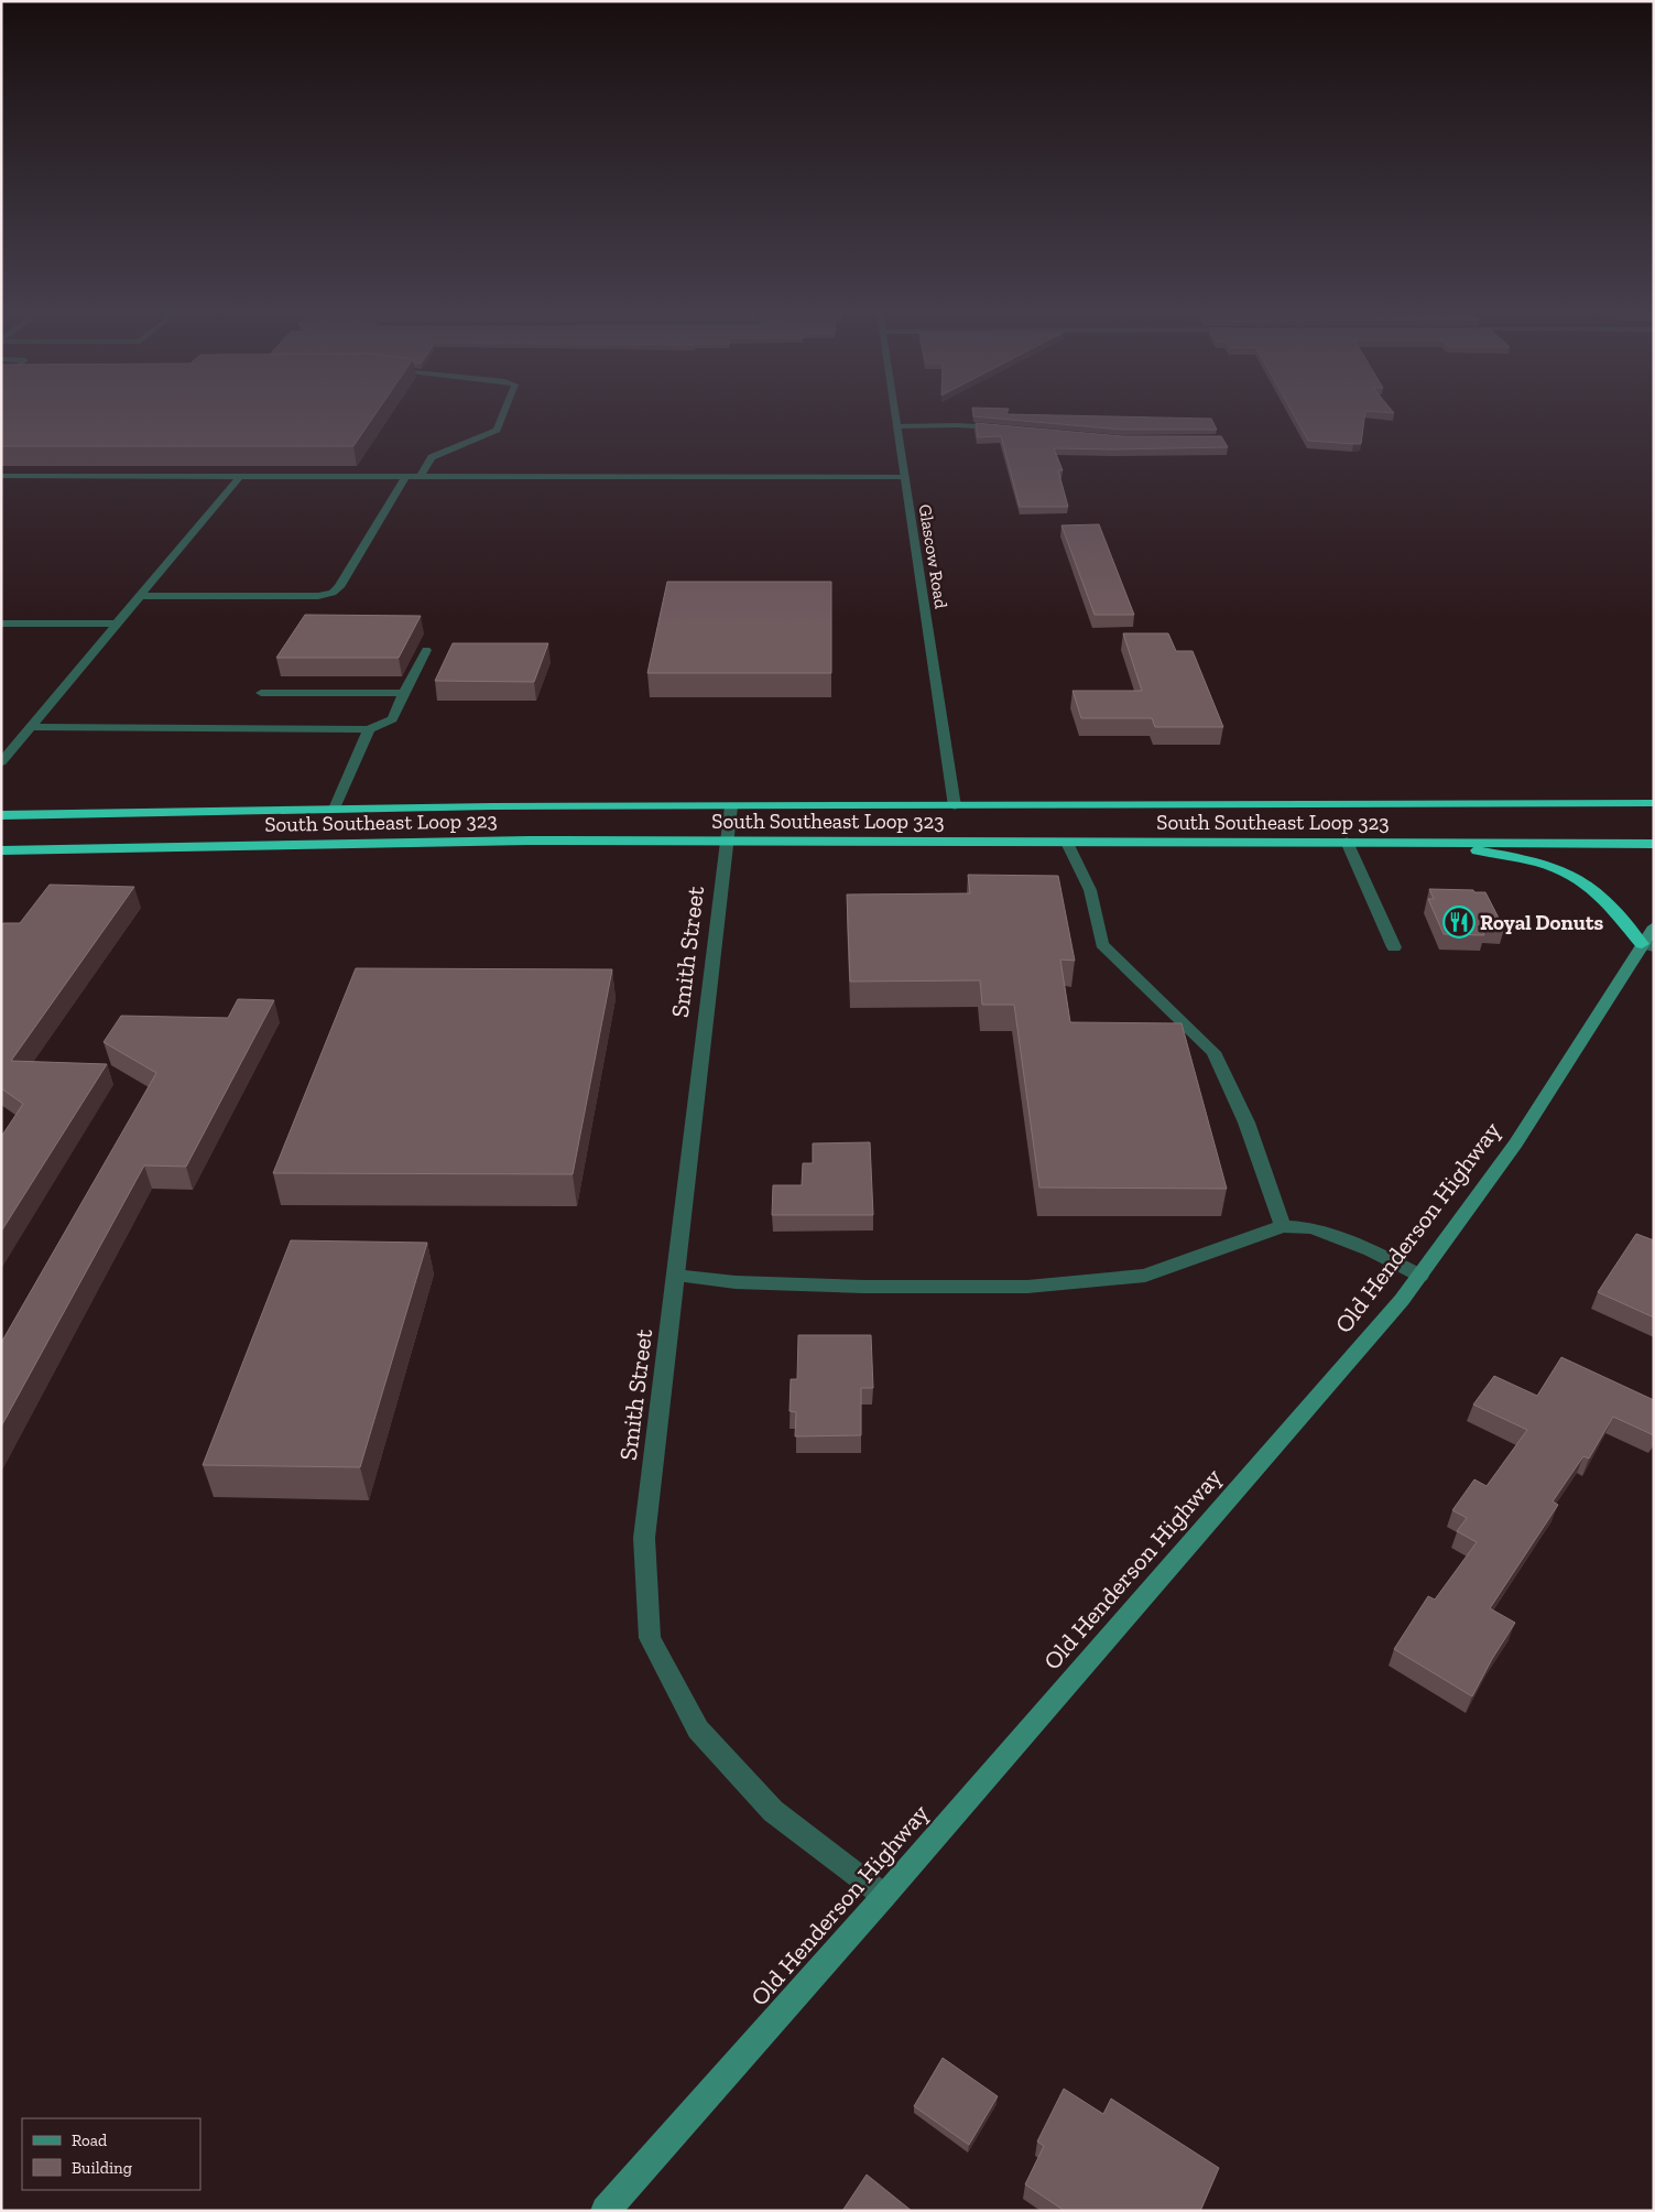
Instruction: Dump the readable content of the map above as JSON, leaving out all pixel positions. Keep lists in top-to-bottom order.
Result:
{
  "streets": {
    "highway": ["South Southeast Loop 323"],
    "main road": ["Old Henderson Highway"],
    "street": ["Glascow Road", "Smith Street"]
  },
  "crossings": [
    ["Glascow Road", "South Southeast Loop 323"],
    ["South Southeast Loop 323", "Smith Street"],
    ["Smith Street", "Old Henderson Highway"]
  ],
  "places": {
    "restaurant": ["Royal Donuts"]
  },
  "legend": ["Road", "Building"]
}
